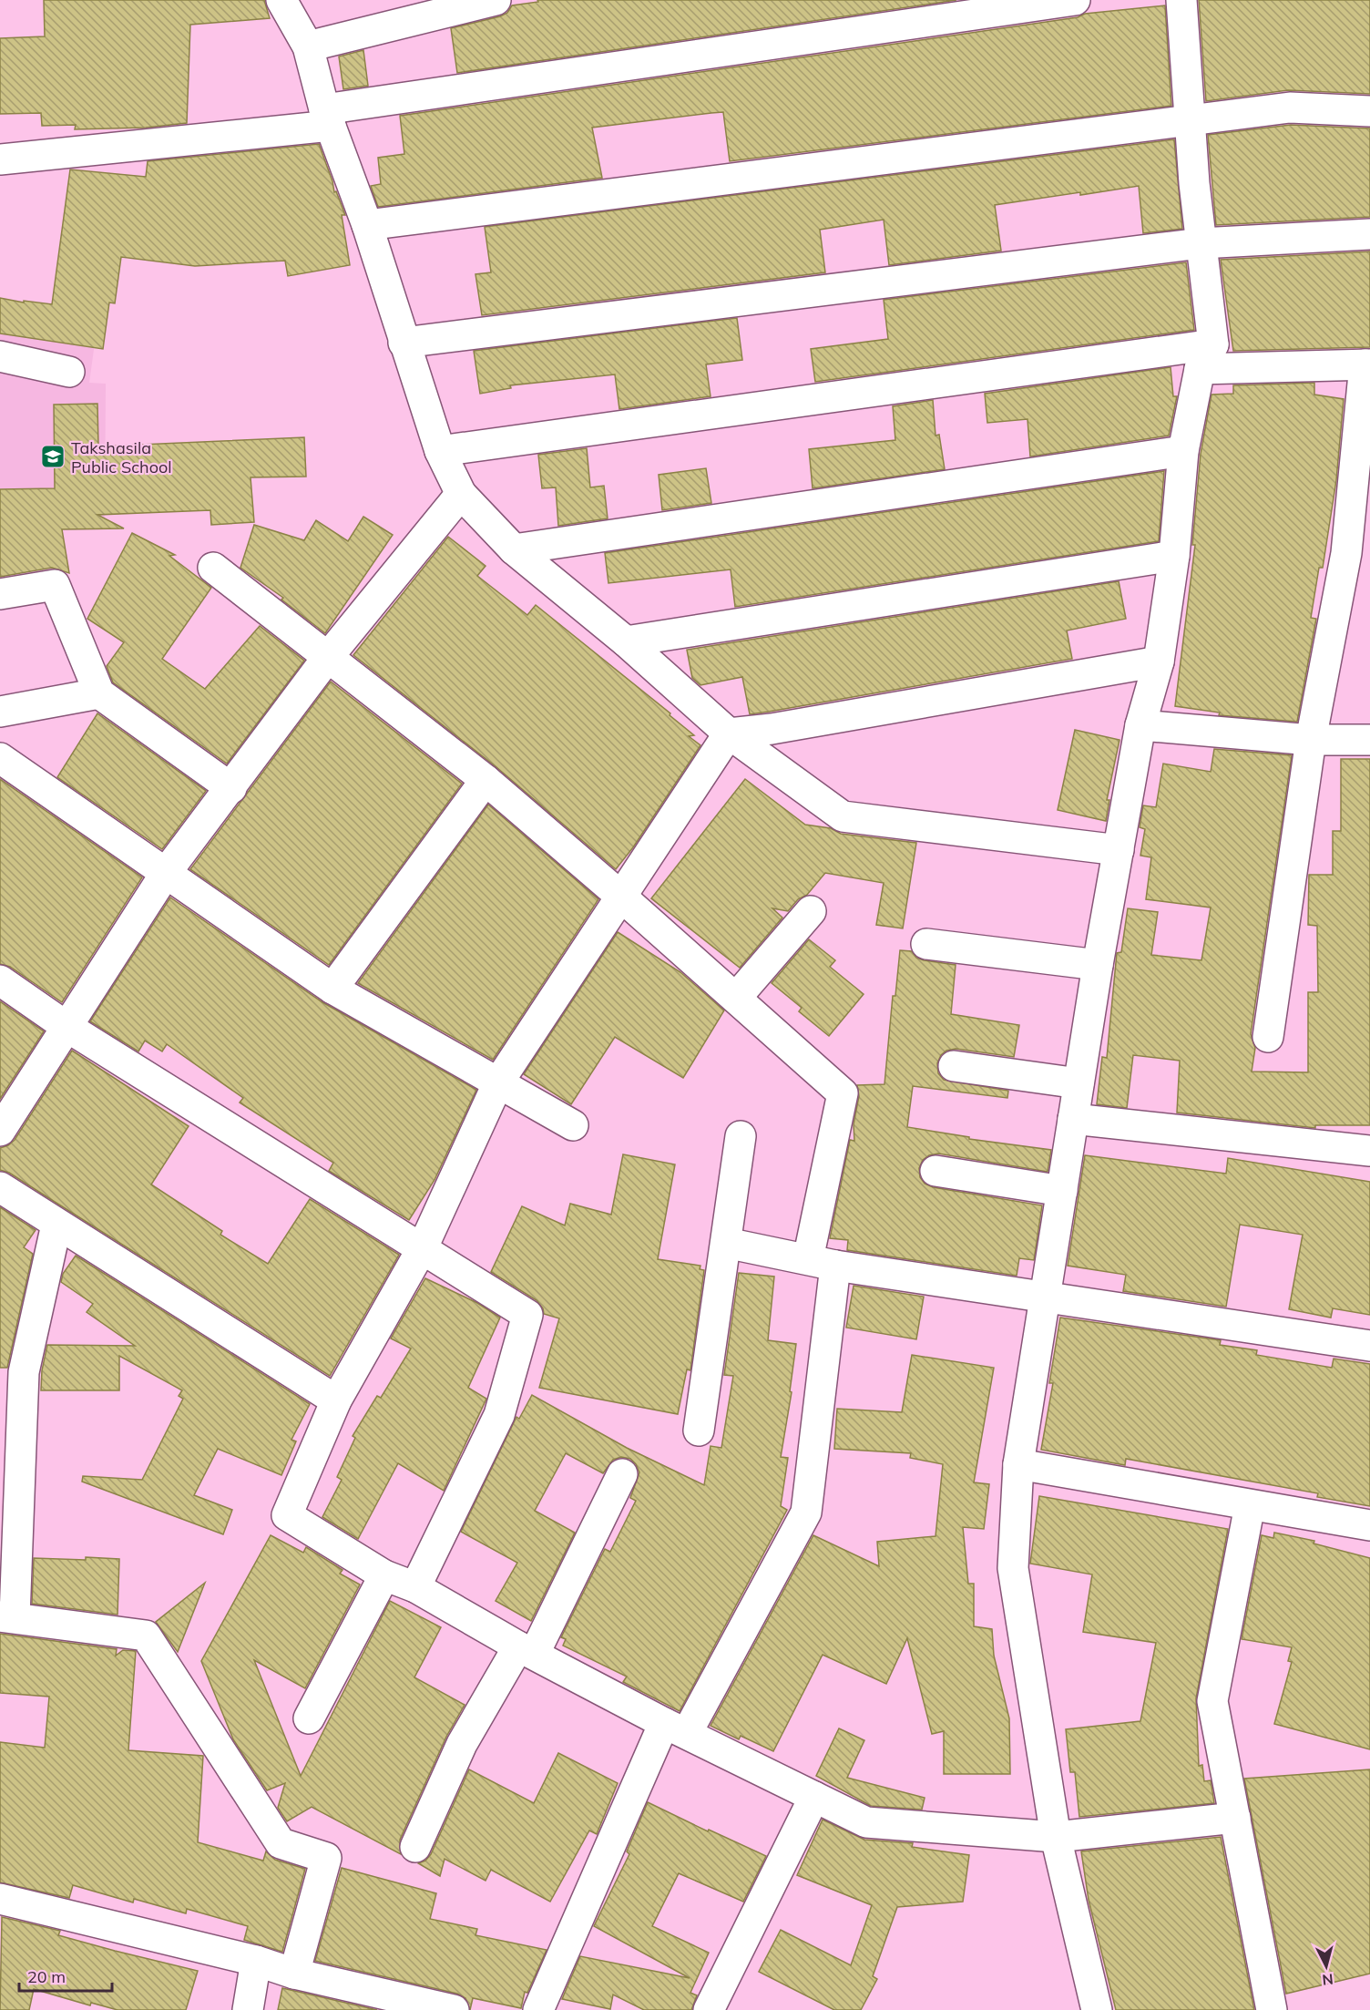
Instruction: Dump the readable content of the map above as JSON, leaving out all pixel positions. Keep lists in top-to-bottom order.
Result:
{
  "places": {
    "school or university": ["Takshasila Public School"]
  },
  "scale_bar": "20 m",
  "north": "bottom"
}
